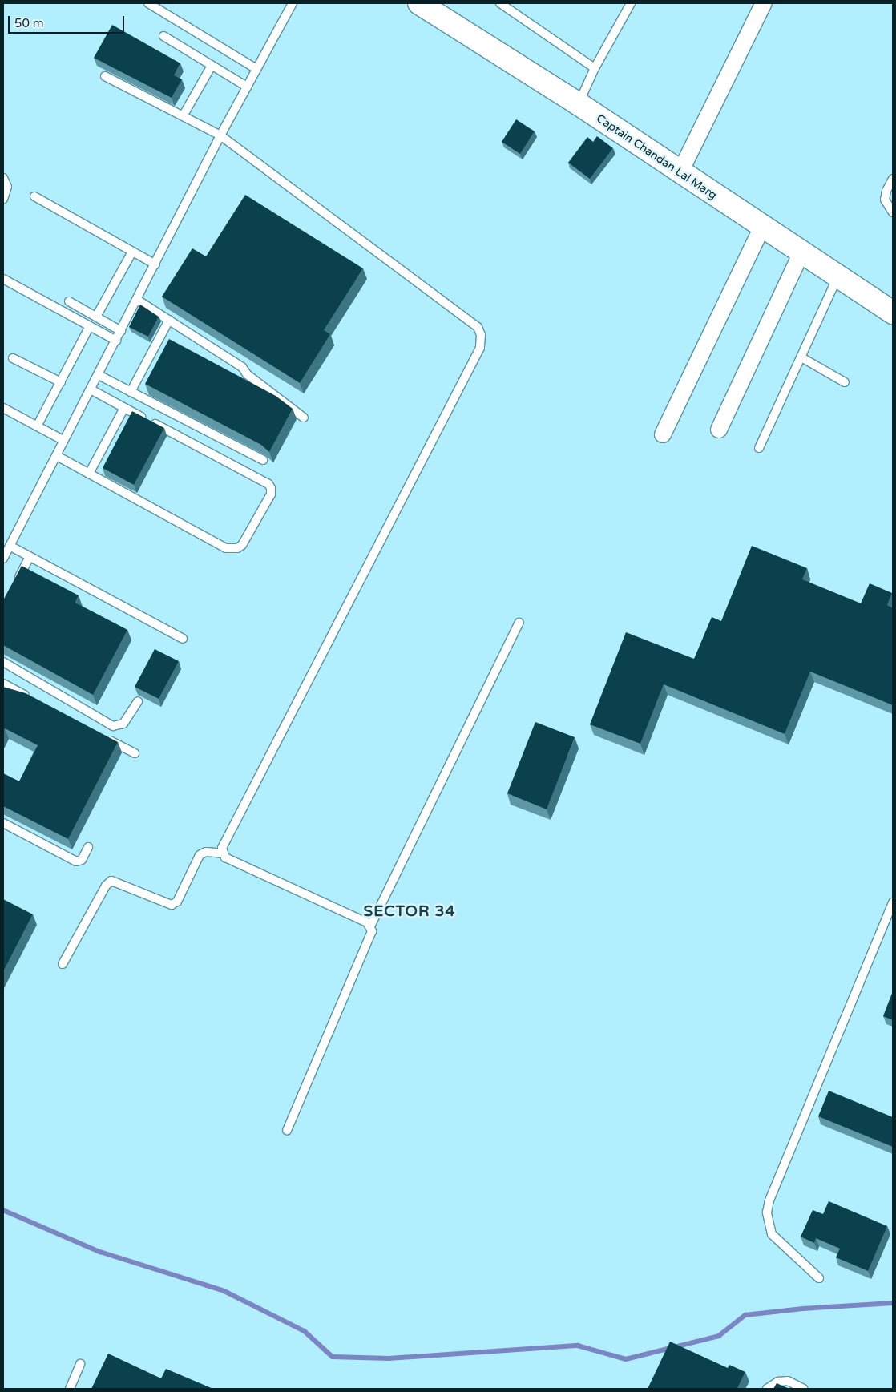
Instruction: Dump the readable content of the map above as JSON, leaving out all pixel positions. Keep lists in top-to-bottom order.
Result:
{
  "streets": {
    "street": ["Captain Chandan Lal Marg"]
  },
  "districts": ["SECTOR 34"],
  "scale_bar": "50 m"
}
